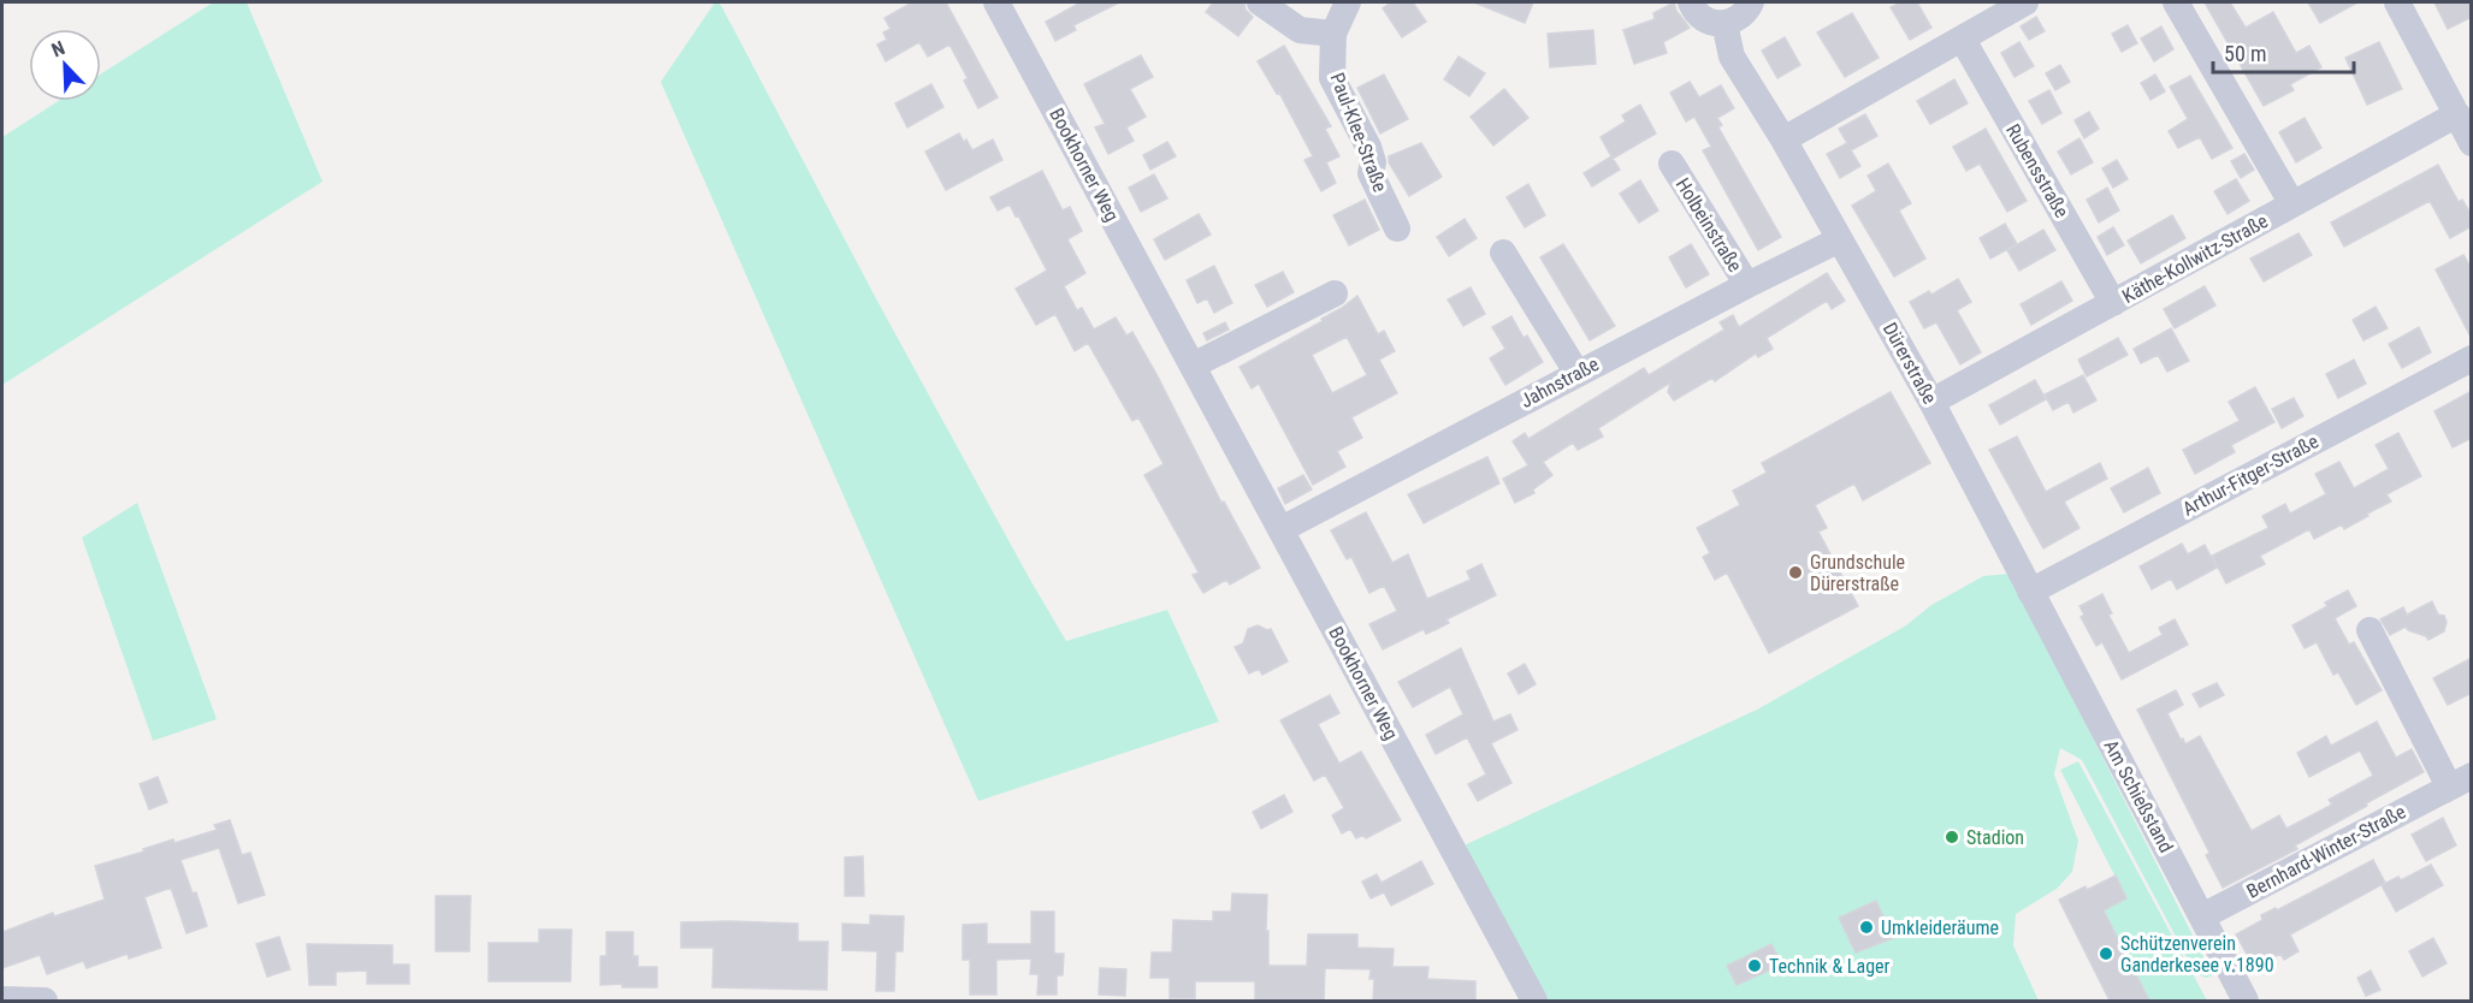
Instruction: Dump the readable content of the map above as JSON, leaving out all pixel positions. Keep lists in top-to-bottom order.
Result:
{
  "streets": {
    "street": [
      "Paul-Klee-Straße",
      "Bookhorner Weg",
      "Rubensstraße",
      "Holbeinstraße",
      "Käthe-Kollwitz-Straße",
      "Dürerstraße",
      "Jahnstraße",
      "Arthur-Fitger-Straße",
      "Am Schießstand",
      "Bernhard-Winter-Straße"
    ]
  },
  "crossings": [
    ["Bookhorner Weg", "Jahnstraße"],
    ["Rubensstraße", "Käthe-Kollwitz-Straße"],
    ["Holbeinstraße", "Jahnstraße"],
    ["Käthe-Kollwitz-Straße", "Dürerstraße"],
    ["Dürerstraße", "Jahnstraße"],
    ["Dürerstraße", "Arthur-Fitger-Straße"],
    ["Dürerstraße", "Am Schießstand"],
    ["Arthur-Fitger-Straße", "Am Schießstand"],
    ["Am Schießstand", "Bernhard-Winter-Straße"]
  ],
  "places": [
    "Grundschule Dürerstraße",
    "Stadion",
    "Umkleideräume",
    "Schützenverein Ganderkesee v.1890",
    "Technik & Lager"
  ],
  "scale_bar": "50 m",
  "north": "top left"
}
